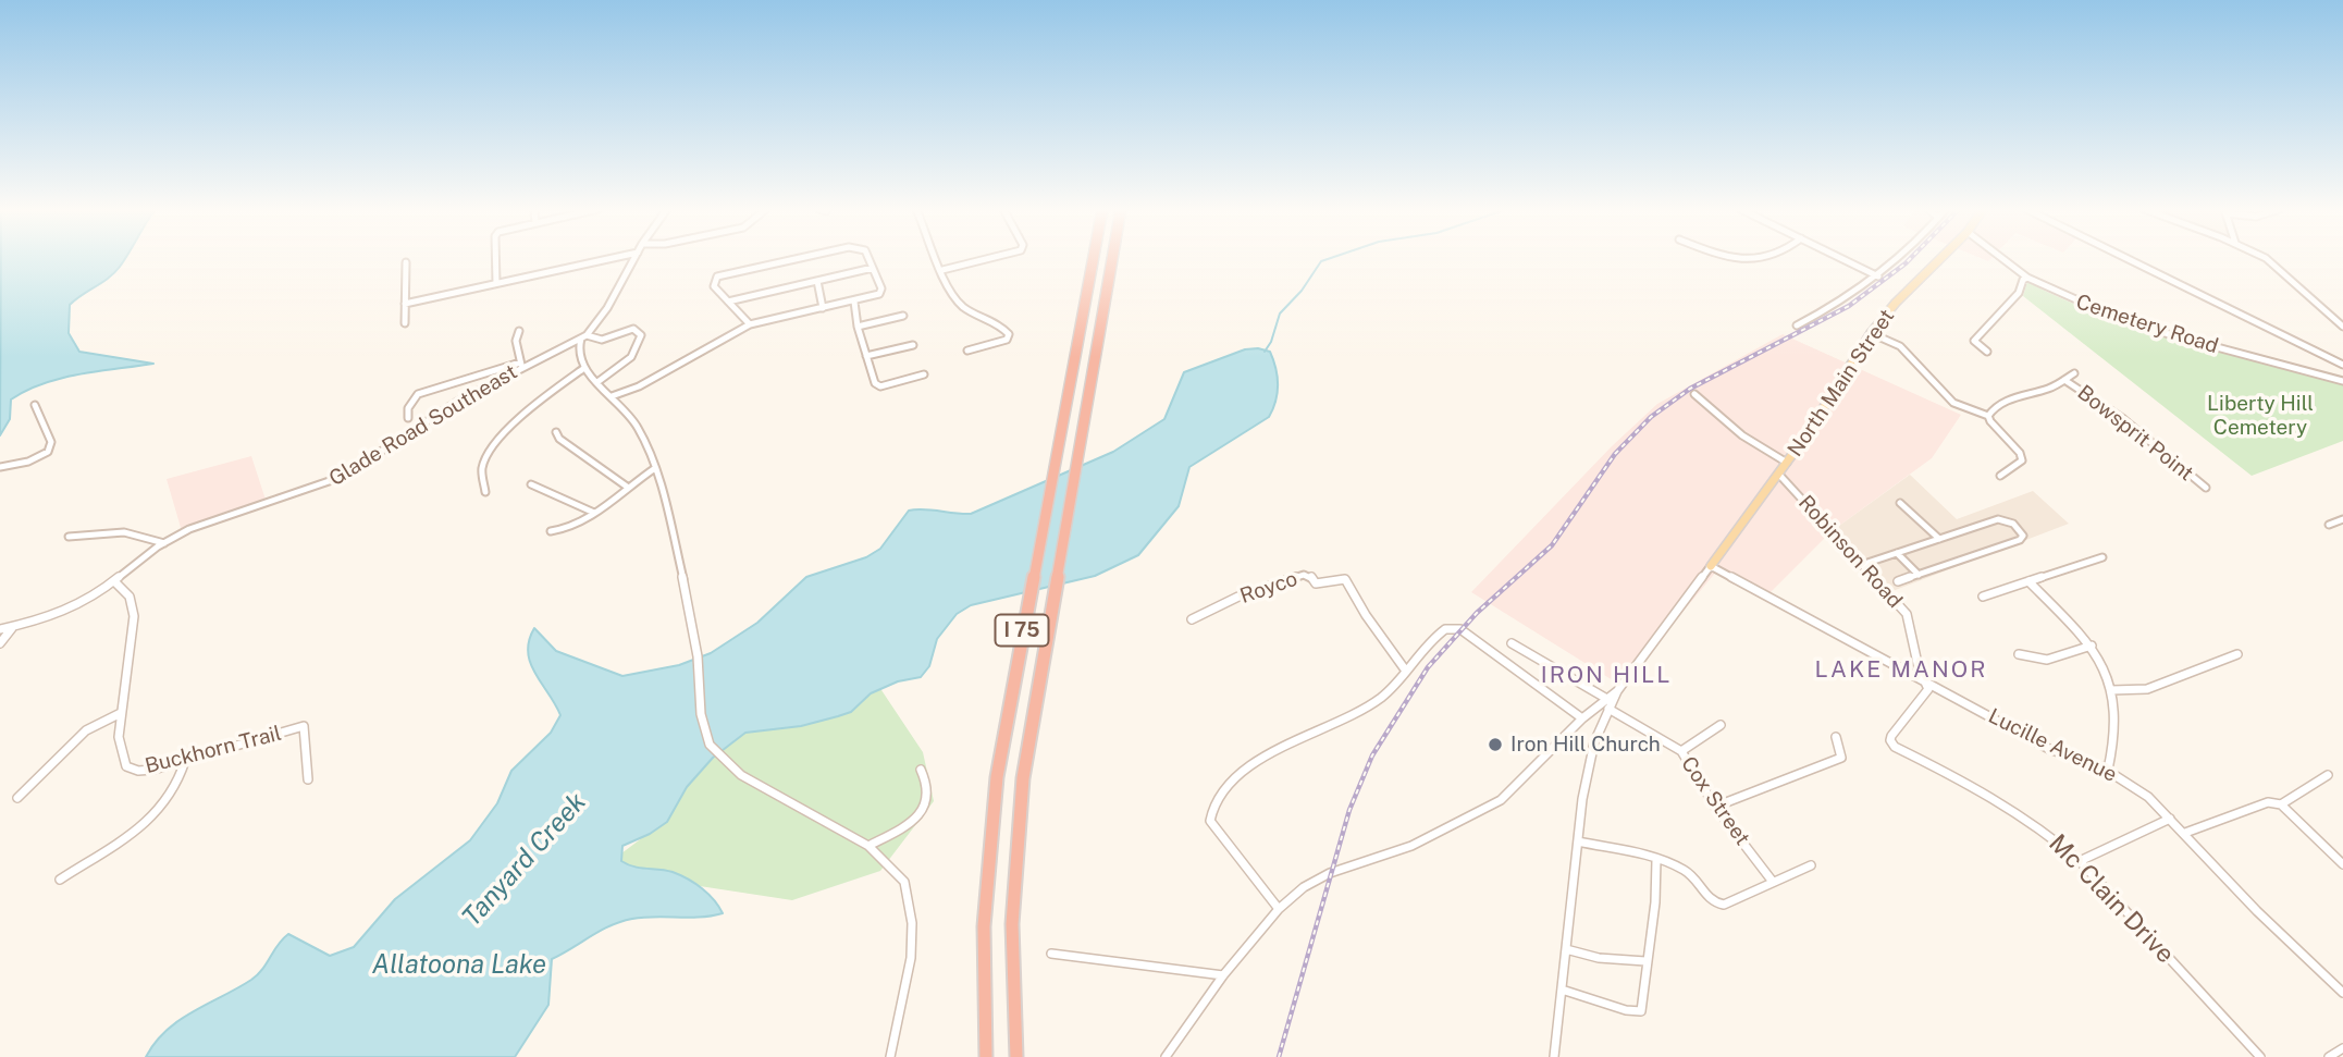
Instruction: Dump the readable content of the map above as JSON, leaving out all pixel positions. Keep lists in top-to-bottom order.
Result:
{
  "streets": {
    "highway": ["I 75"],
    "main road": ["North Main Street"],
    "street": [
      "Cemetery Road",
      "Glade Road Southeast",
      "Bowsprit Point",
      "Robinson Road",
      "Royco",
      "Lucille Avenue",
      "Buckhorn Trail",
      "Cox Street",
      "Mc Clain Drive"
    ]
  },
  "crossings": [
    ["North Main Street", "Robinson Road"],
    ["North Main Street", "Lucille Avenue"],
    ["Glade Road Southeast", "Buckhorn Trail"],
    ["Robinson Road", "Lucille Avenue"],
    ["Robinson Road", "Mc Clain Drive"],
    ["Lucille Avenue", "Mc Clain Drive"]
  ],
  "districts": ["LAKE MANOR", "IRON HILL"],
  "water": ["Tanyard Creek", "Allatoona Lake"],
  "parks": ["Liberty Hill Cemetery"],
  "places": ["Iron Hill Church"]
}
